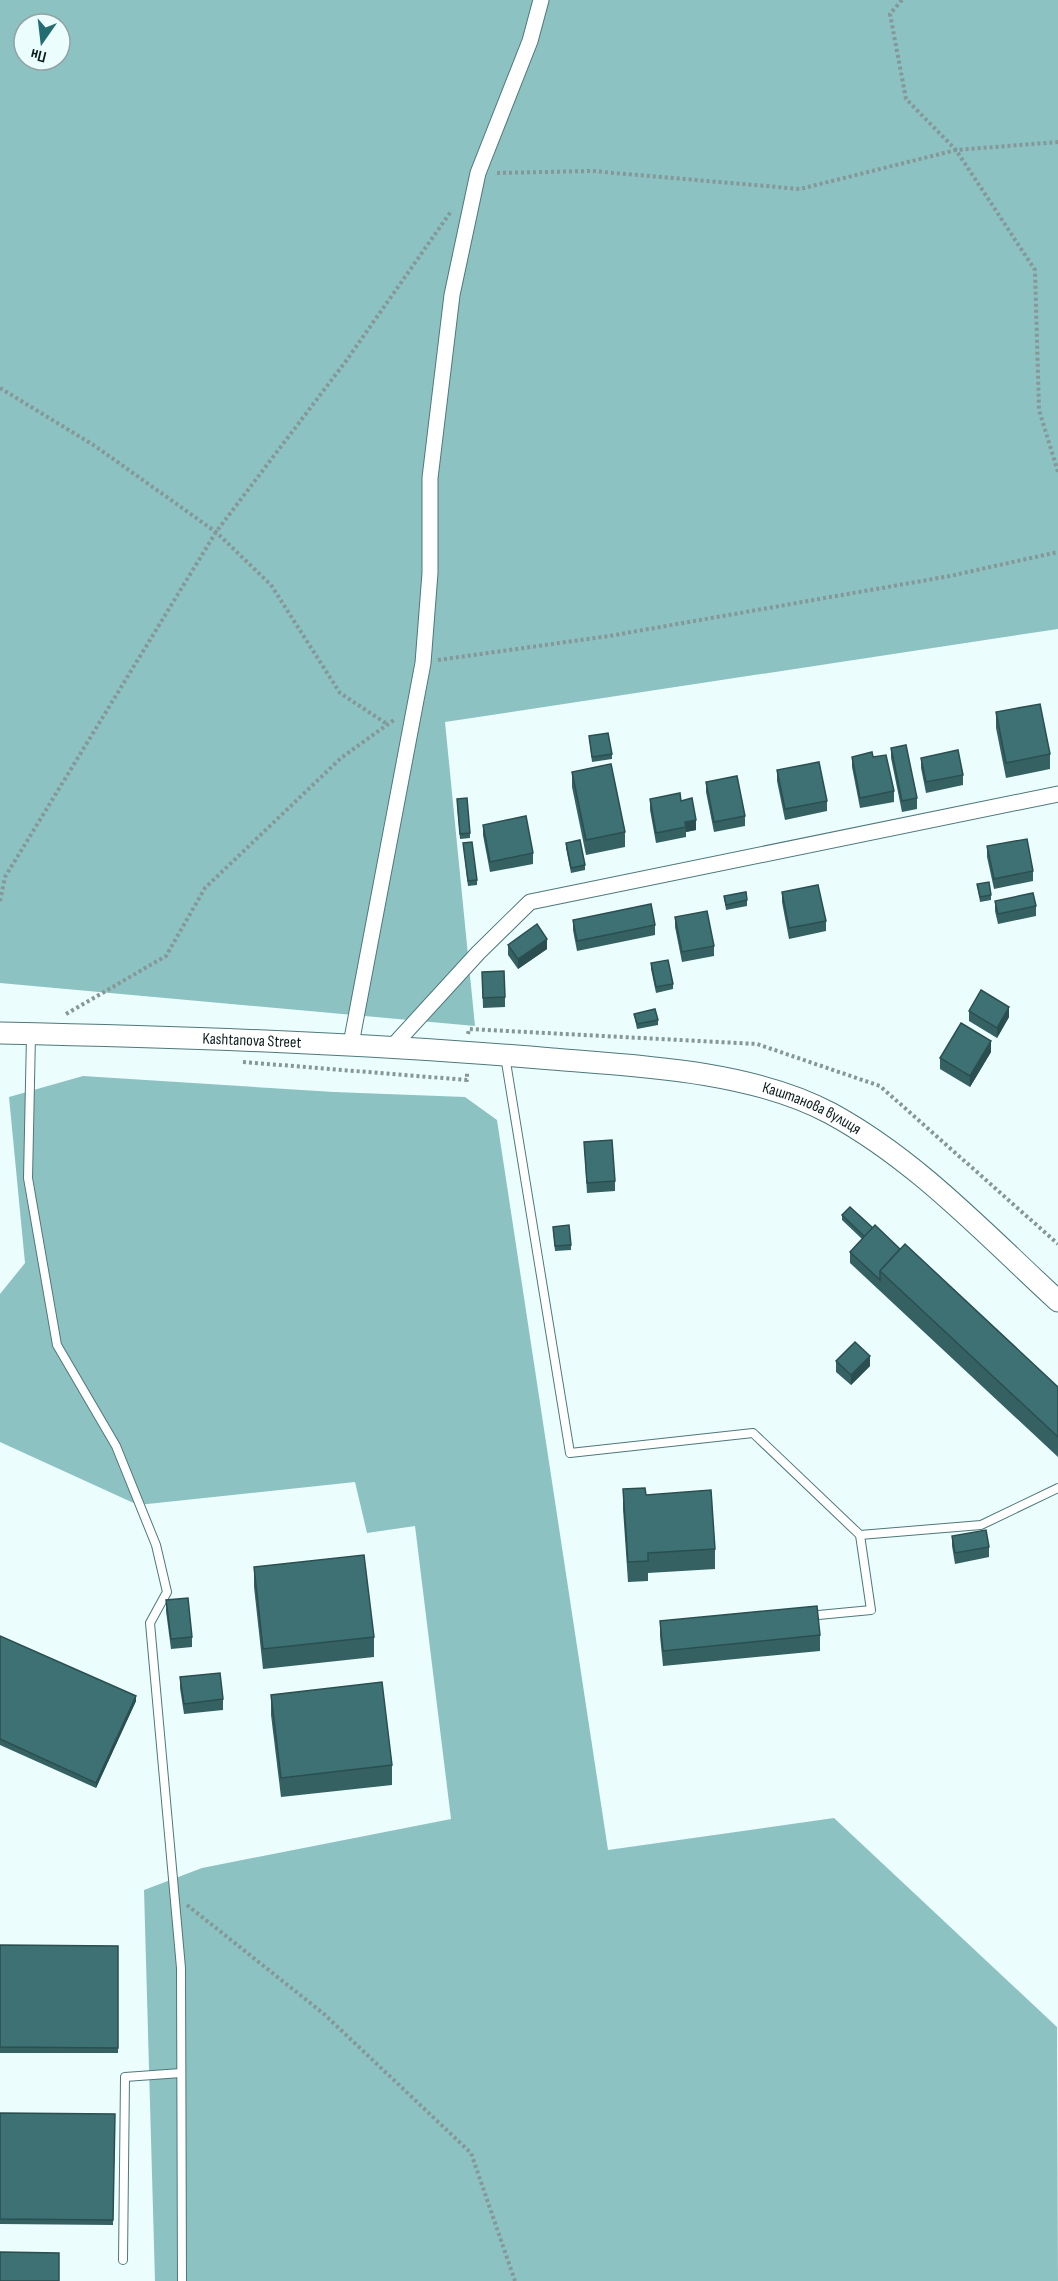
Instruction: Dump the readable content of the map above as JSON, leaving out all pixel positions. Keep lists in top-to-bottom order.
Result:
{
  "streets": {
    "main road": ["Kashtanova Street", "Каштанова вулиця"]
  },
  "crossings": [
    ["Kashtanova Street", "Каштанова вулиця"]
  ],
  "north": "bottom"
}
